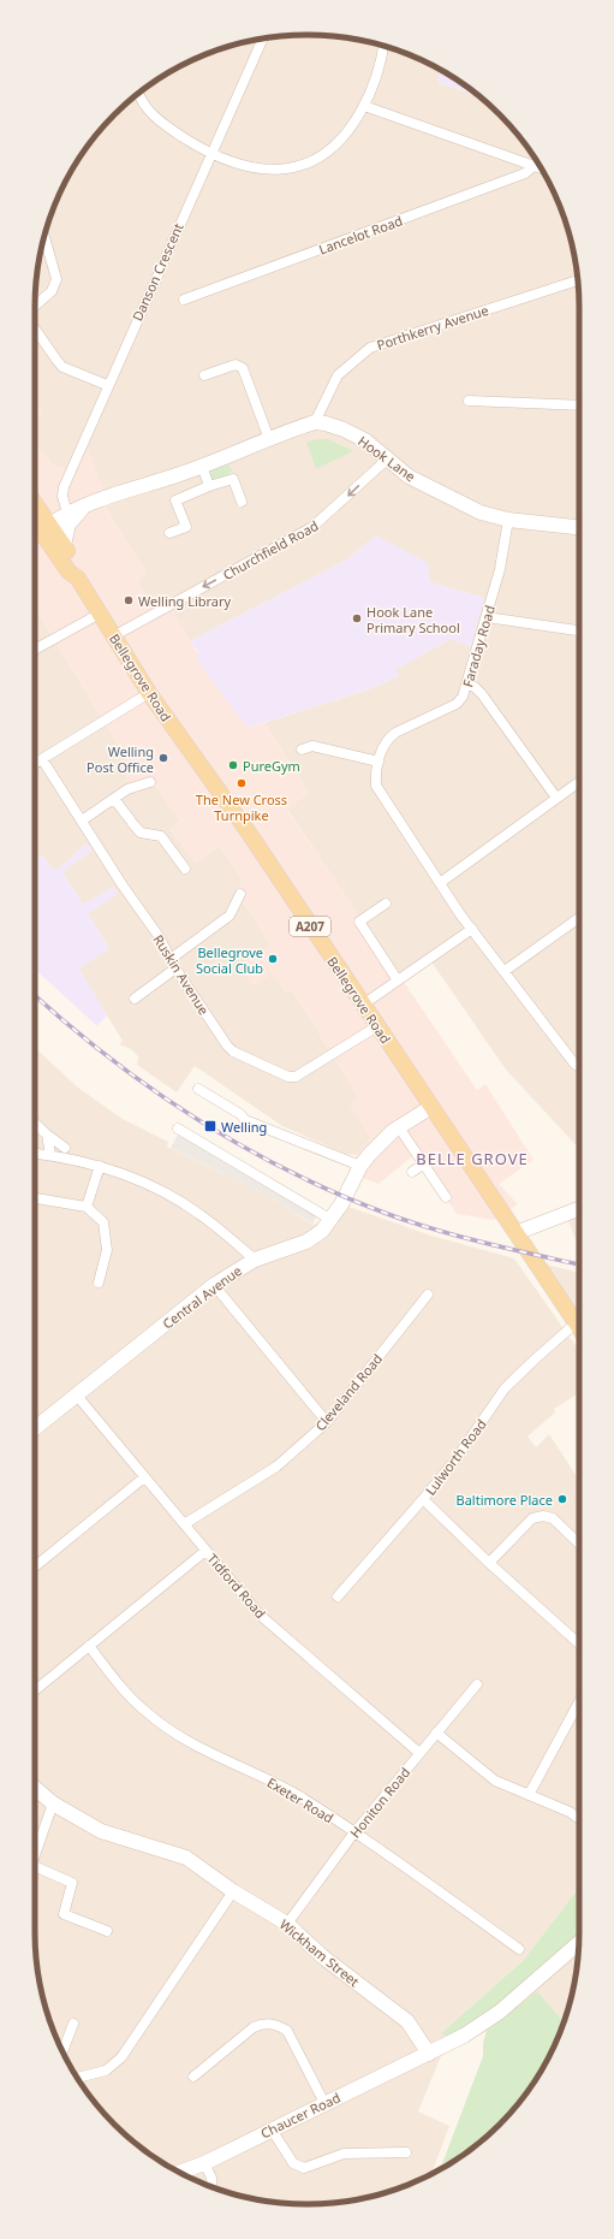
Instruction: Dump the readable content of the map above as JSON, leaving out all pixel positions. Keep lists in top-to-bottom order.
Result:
{
  "streets": {
    "main road": ["Bellegrove Road", "A207"],
    "street": [
      "Lancelot Road",
      "Danson Crescent",
      "Porthkerry Avenue",
      "Hook Lane",
      "Churchfield Road",
      "Faraday Road",
      "Ruskin Avenue",
      "Central Avenue",
      "Cleveland Road",
      "Lulworth Road",
      "Tidford Road",
      "Exeter Road",
      "Honiton Road",
      "Wickham Street",
      "Chaucer Road"
    ]
  },
  "crossings": [
    ["Porthkerry Avenue", "Hook Lane"],
    ["Hook Lane", "Churchfield Road"],
    ["Hook Lane", "Faraday Road"],
    ["Churchfield Road", "Bellegrove Road"],
    ["Bellegrove Road", "A207"],
    ["Bellegrove Road", "Ruskin Avenue"],
    ["Bellegrove Road", "Central Avenue"],
    ["Central Avenue", "Tidford Road"],
    ["Cleveland Road", "Tidford Road"],
    ["Tidford Road", "Honiton Road"],
    ["Exeter Road", "Honiton Road"],
    ["Honiton Road", "Wickham Street"],
    ["Wickham Street", "Chaucer Road"]
  ],
  "one_way": ["Churchfield Road"],
  "districts": ["BELLE GROVE"],
  "places": {
    "other": [
      "Welling Library",
      "Hook Lane Primary School",
      "Welling Post Office",
      "PureGym",
      "The New Cross Turnpike",
      "Bellegrove Social Club",
      "Baltimore Place"
    ],
    "transit": ["Welling"]
  }
}
